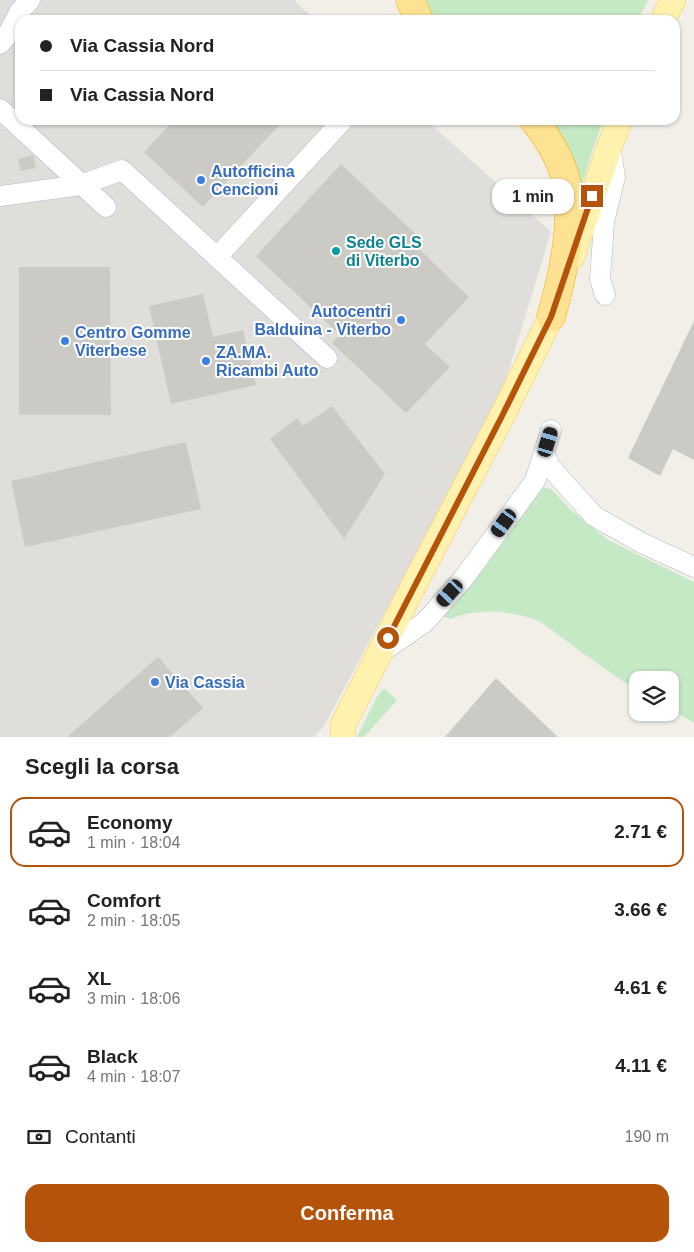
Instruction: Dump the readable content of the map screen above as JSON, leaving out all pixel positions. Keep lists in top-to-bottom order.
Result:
{
  "places": [
    "Autofficina Cencioni",
    "Sede GLS di Viterbo",
    "Autocentri Balduina - Viterbo",
    "Centro Gomme Viterbese",
    "ZA.MA. Ricambi Auto",
    "Via Cassia"
  ],
  "page": {
    "banner": ["Via Cassia Nord", "Via Cassia Nord"],
    "bubble": "1 min",
    "heading": "Scegli la corsa",
    "list": [
      {
        "name": "Economy",
        "note": "1 min · 18:04",
        "value": "2.71 €"
      },
      {
        "name": "Comfort",
        "note": "2 min · 18:05",
        "value": "3.66 €"
      },
      {
        "name": "XL",
        "note": "3 min · 18:06",
        "value": "4.61 €"
      },
      {
        "name": "Black",
        "note": "4 min · 18:07",
        "value": "4.11 €"
      }
    ],
    "pay": ["Contanti", "190 m"],
    "buttons": "Conferma"
  }
}
